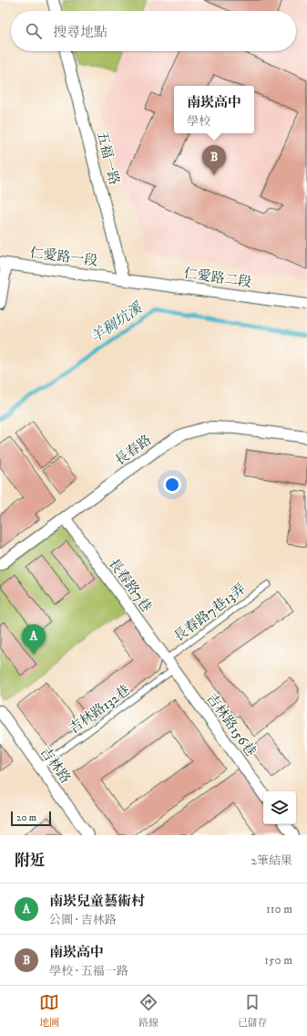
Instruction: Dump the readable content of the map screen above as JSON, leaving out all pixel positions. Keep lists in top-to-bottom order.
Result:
{
  "streets": {
    "street": [
      "五福一路",
      "仁愛路一段",
      "仁愛路二段",
      "長春路",
      "長春路7巷",
      "吉林路156巷",
      "吉林路"
    ],
    "lane": ["長春路7巷13弄", "吉林路132巷"]
  },
  "crossings": [
    ["五福一路", "仁愛路一段"],
    ["五福一路", "仁愛路二段"],
    ["仁愛路一段", "仁愛路二段"],
    ["長春路", "長春路7巷"],
    ["長春路7巷", "長春路7巷13弄"],
    ["長春路7巷", "吉林路132巷"],
    ["長春路7巷", "吉林路156巷"],
    ["吉林路132巷", "吉林路156巷"],
    ["吉林路132巷", "吉林路"]
  ],
  "water": ["羊稠坑溪"],
  "scale_bar": "20 m",
  "page": {
    "search": "搜尋地點",
    "popup": ["南崁高中", "學校"],
    "pins": ["B", "A"],
    "scale": "20 m",
    "heading": ["附近", "2筆結果"],
    "list": [
      {
        "mark": "A",
        "name": "南崁兒童藝術村",
        "note": "公園 · 吉林路",
        "value": "110 m"
      },
      {
        "mark": "B",
        "name": "南崁高中",
        "note": "學校 · 五福一路",
        "value": "150 m"
      }
    ],
    "nav": ["地圖", "路線", "已儲存"]
  }
}
